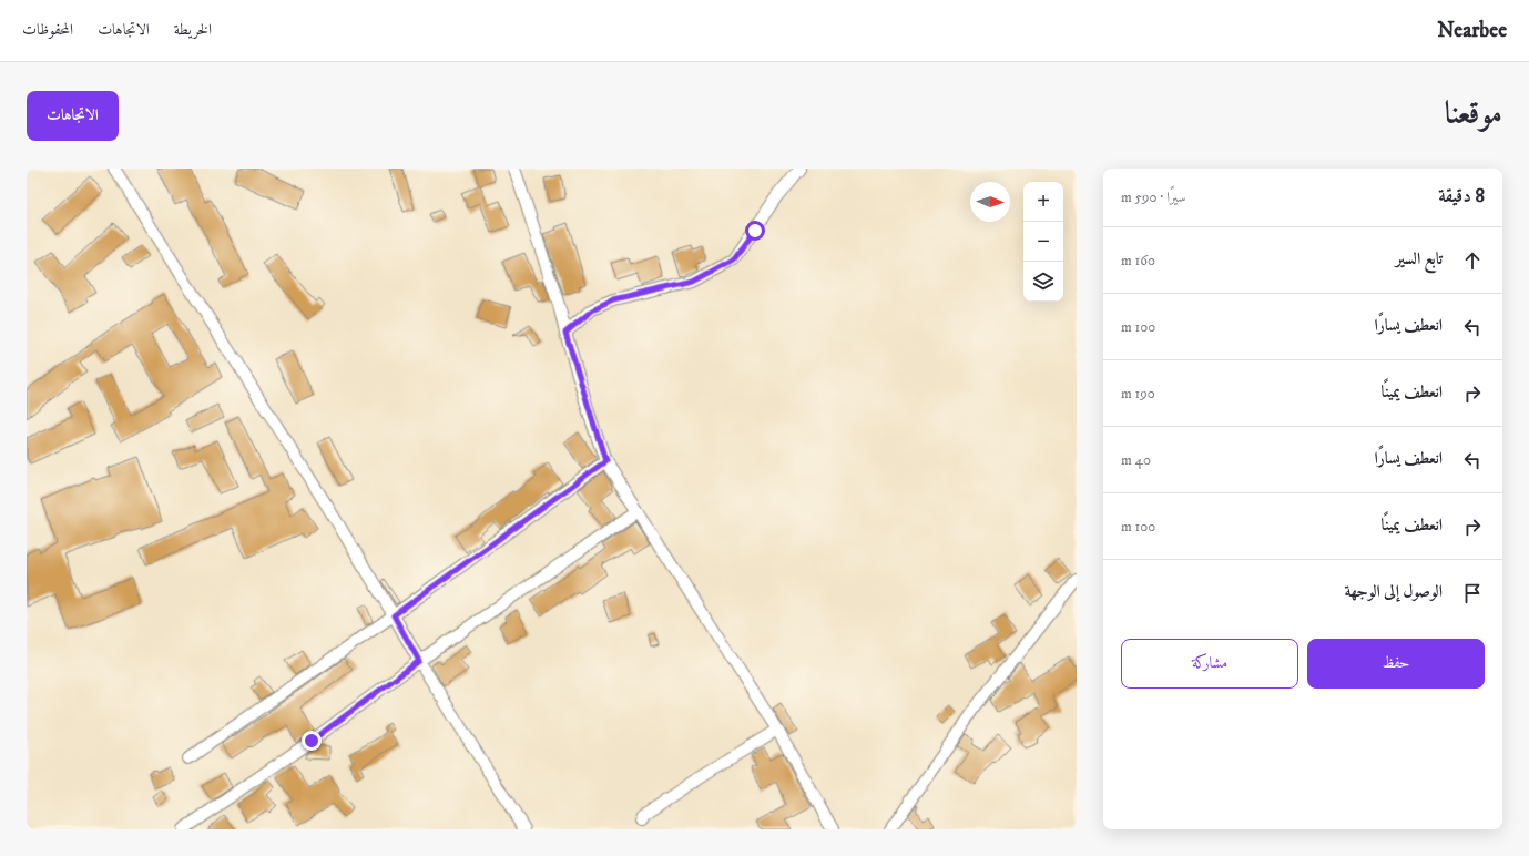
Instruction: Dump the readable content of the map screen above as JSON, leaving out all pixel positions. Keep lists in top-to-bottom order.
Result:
{
  "north": "right",
  "page": {
    "header": "Nearbee",
    "nav": ["الخريطة", "الاتجاهات", "المحفوظات"],
    "title": "موقعنا",
    "buttons": [
      "الاتجاهات",
      ["حفظ", "مشاركة"]
    ],
    "heading": ["8 دقيقة", "سيرًا · 590 m"],
    "map_buttons": ["+", "−"],
    "list": [
      ["تابع السير", "160 m"],
      ["انعطف يسارًا", "100 m"],
      ["انعطف يمينًا", "190 m"],
      ["انعطف يسارًا", "40 m"],
      ["انعطف يمينًا", "100 m"],
      "الوصول إلى الوجهة"
    ]
  }
}
